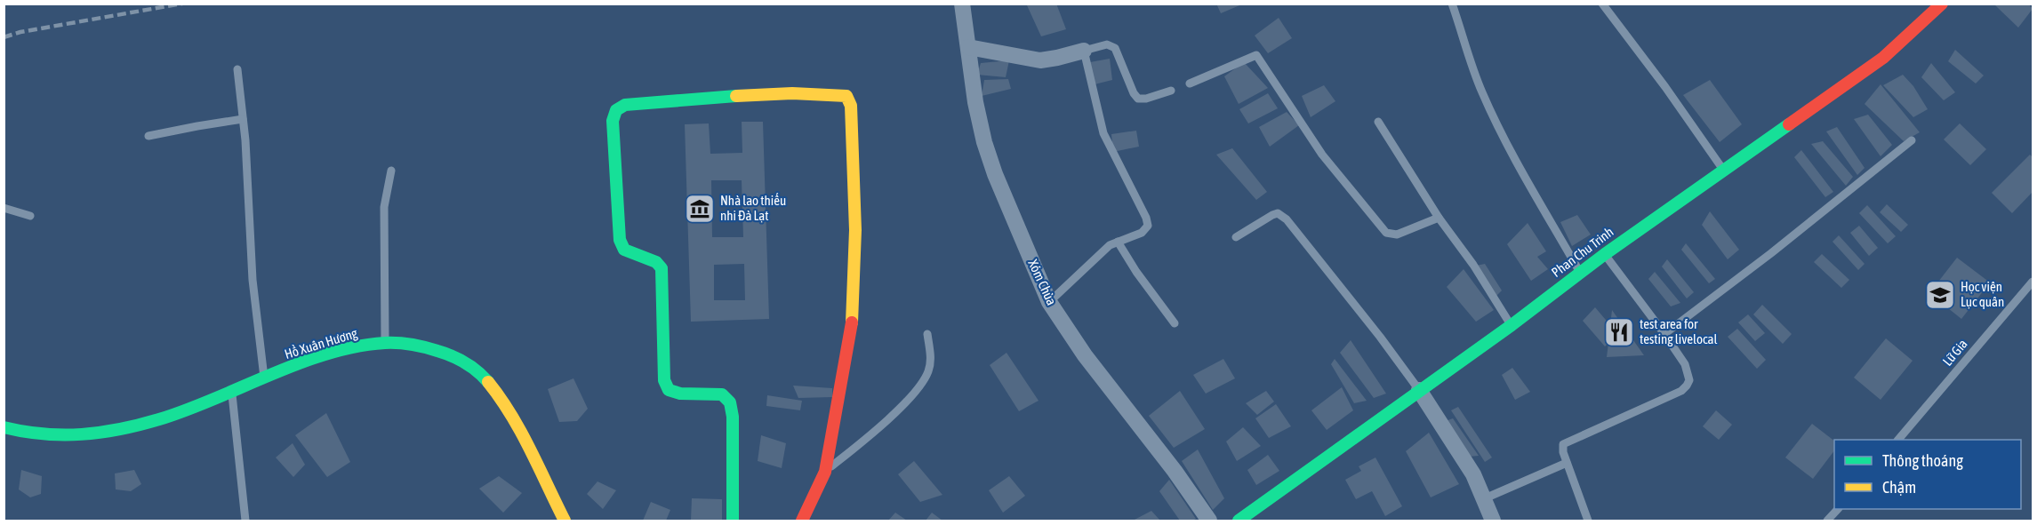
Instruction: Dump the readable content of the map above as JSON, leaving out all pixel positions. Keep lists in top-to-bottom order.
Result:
{
  "streets": {
    "main road": ["Phan Chu Trinh", "Hồ Xuân Hương"],
    "street": ["Xóm Chùa"],
    "lane": ["Lữ Gia"]
  },
  "places": {
    "museum": ["Nhà lao thiếu nhi Đà Lạt"],
    "school or university": ["Học viện Lục quân"],
    "restaurant": ["test area for testing livelocal"]
  },
  "legend": ["Thông thoáng", "Chậm"]
}
